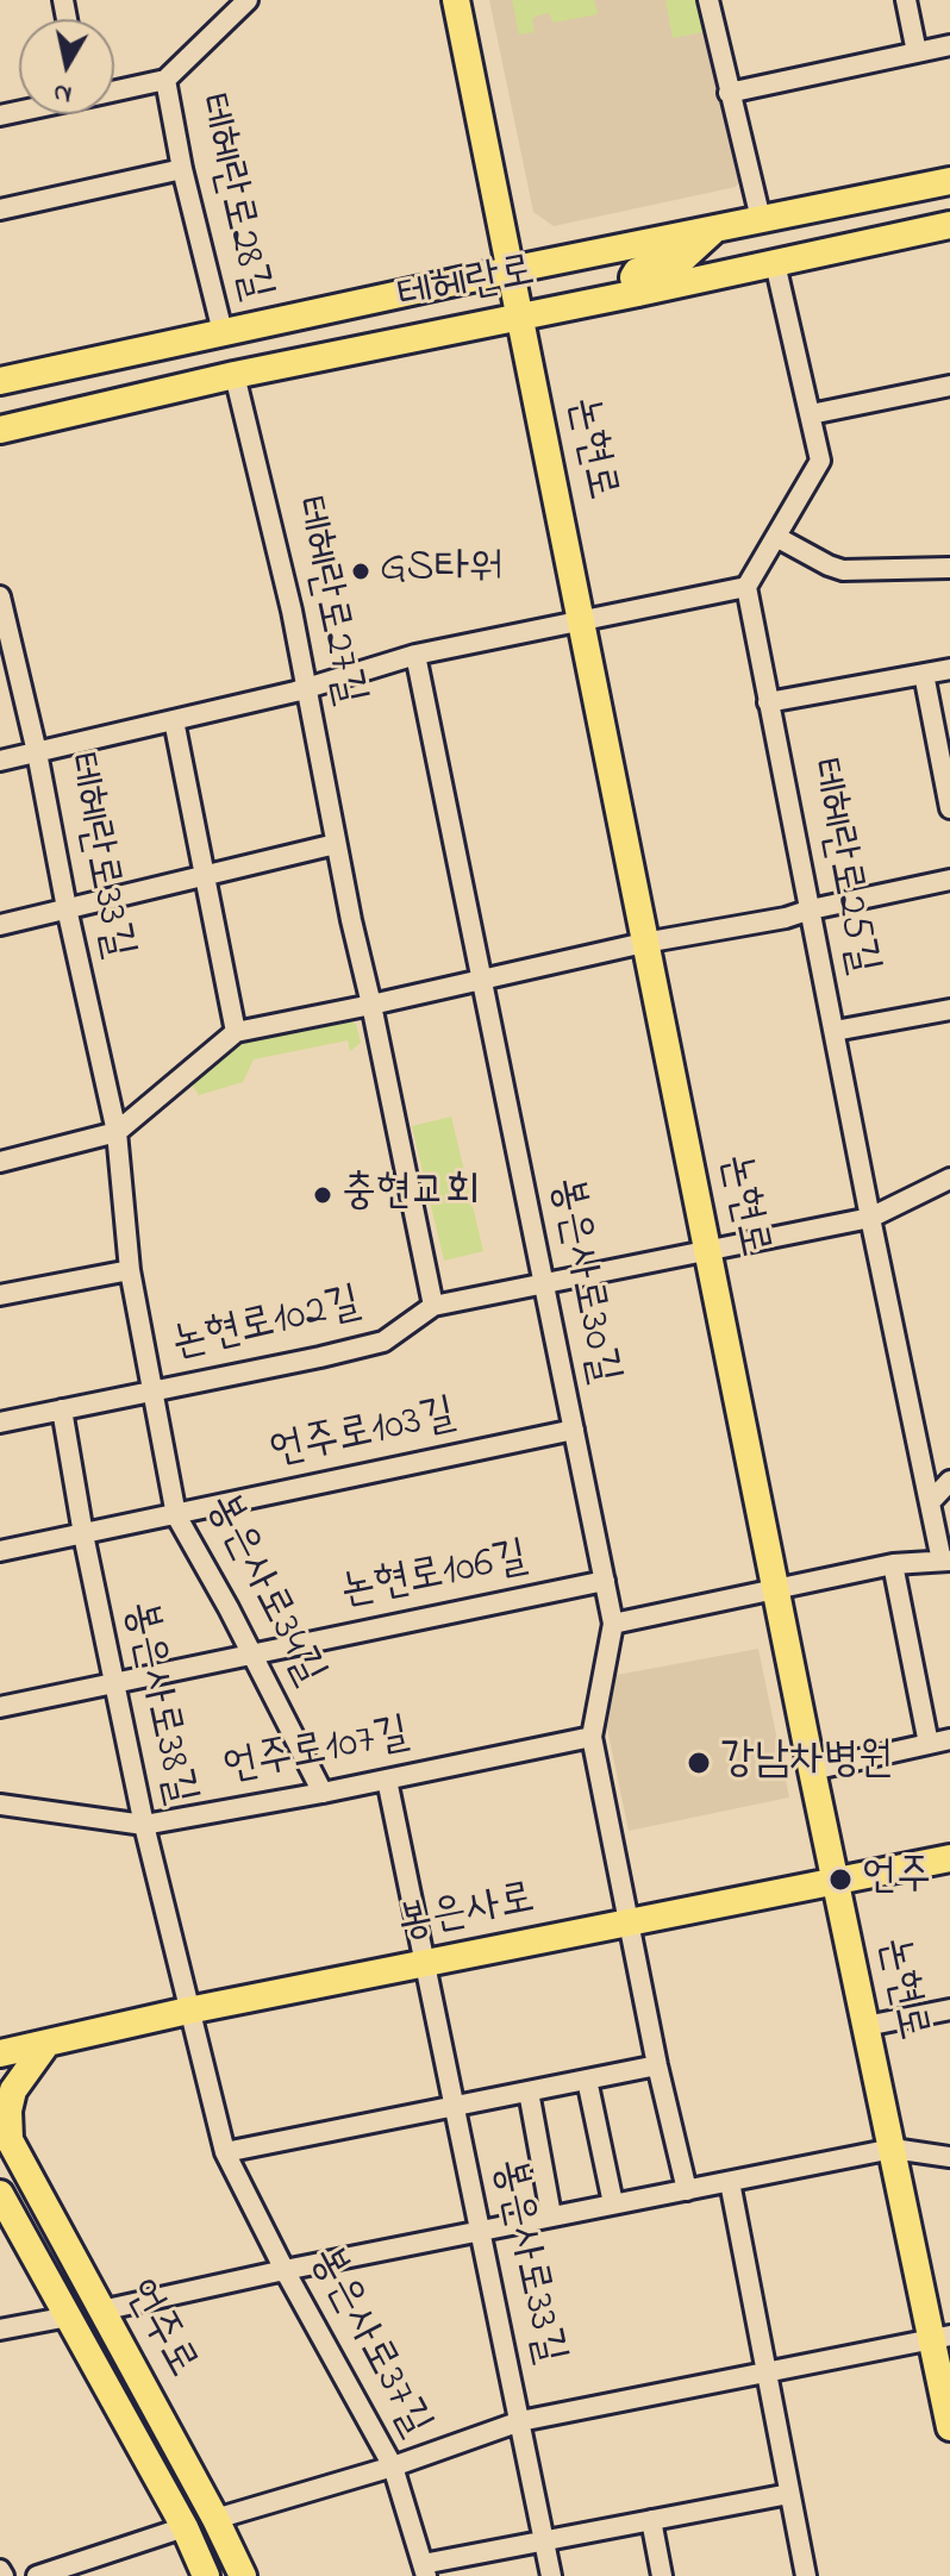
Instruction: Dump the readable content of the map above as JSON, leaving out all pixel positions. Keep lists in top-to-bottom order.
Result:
{
  "streets": {
    "main road": [
      "테헤란로",
      "논현로",
      "봉은사로",
      "언주로"
    ],
    "street": [
      "테헤란로28길",
      "테헤란로27길",
      "테헤란로33길",
      "테헤란로25길",
      "봉은사로30길",
      "논현로102길",
      "언주로103길",
      "논현로106길",
      "봉은사로34길",
      "봉은사로38길",
      "언주로107길",
      "봉은사로33길",
      "봉은사로37길"
    ]
  },
  "crossings": [
    ["테헤란로28길", "테헤란로"],
    ["테헤란로", "논현로"],
    ["테헤란로", "테헤란로27길"],
    ["논현로", "논현로102길"],
    ["논현로", "봉은사로"],
    ["테헤란로27길", "논현로102길"],
    ["테헤란로33길", "봉은사로34길"],
    ["테헤란로25길", "논현로102길"],
    ["봉은사로30길", "논현로102길"],
    ["봉은사로30길", "언주로103길"],
    ["봉은사로30길", "논현로106길"],
    ["봉은사로30길", "언주로107길"],
    ["봉은사로30길", "봉은사로"],
    ["논현로102길", "봉은사로34길"],
    ["논현로102길", "봉은사로38길"],
    ["언주로103길", "봉은사로34길"],
    ["언주로103길", "봉은사로38길"],
    ["논현로106길", "봉은사로34길"],
    ["논현로106길", "봉은사로38길"],
    ["봉은사로34길", "언주로107길"],
    ["봉은사로38길", "언주로107길"],
    ["봉은사로38길", "봉은사로"],
    ["봉은사로38길", "봉은사로37길"],
    ["봉은사로", "봉은사로33길"],
    ["봉은사로", "봉은사로37길"]
  ],
  "places": [
    "GS타워",
    "충현교회",
    "강남차병원",
    "언주"
  ],
  "north": "bottom"
}
